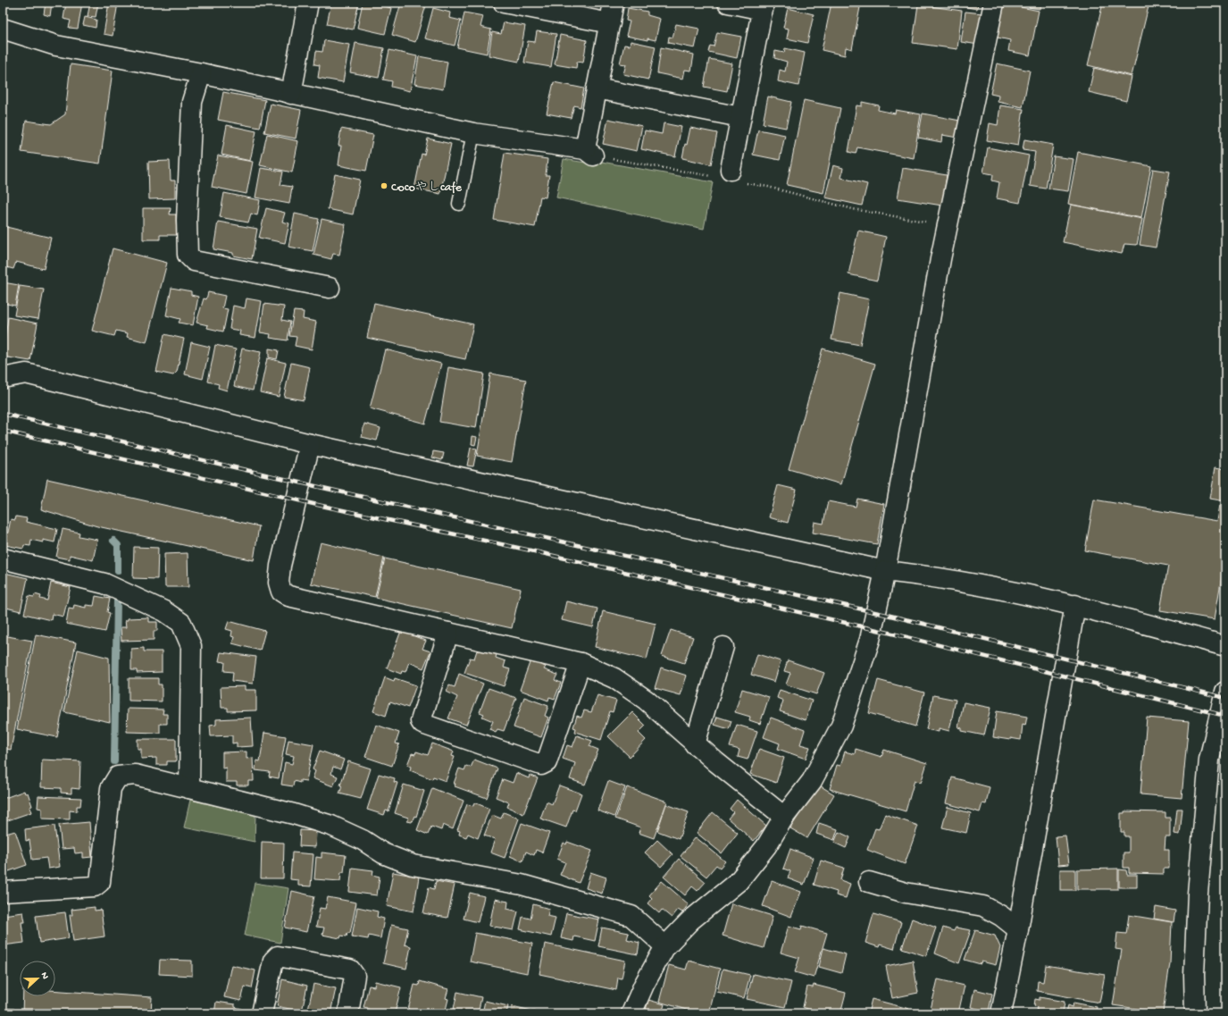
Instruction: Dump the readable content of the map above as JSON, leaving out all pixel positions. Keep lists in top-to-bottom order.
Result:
{
  "places": ["Cocoやしcafe"],
  "north": "right"
}
